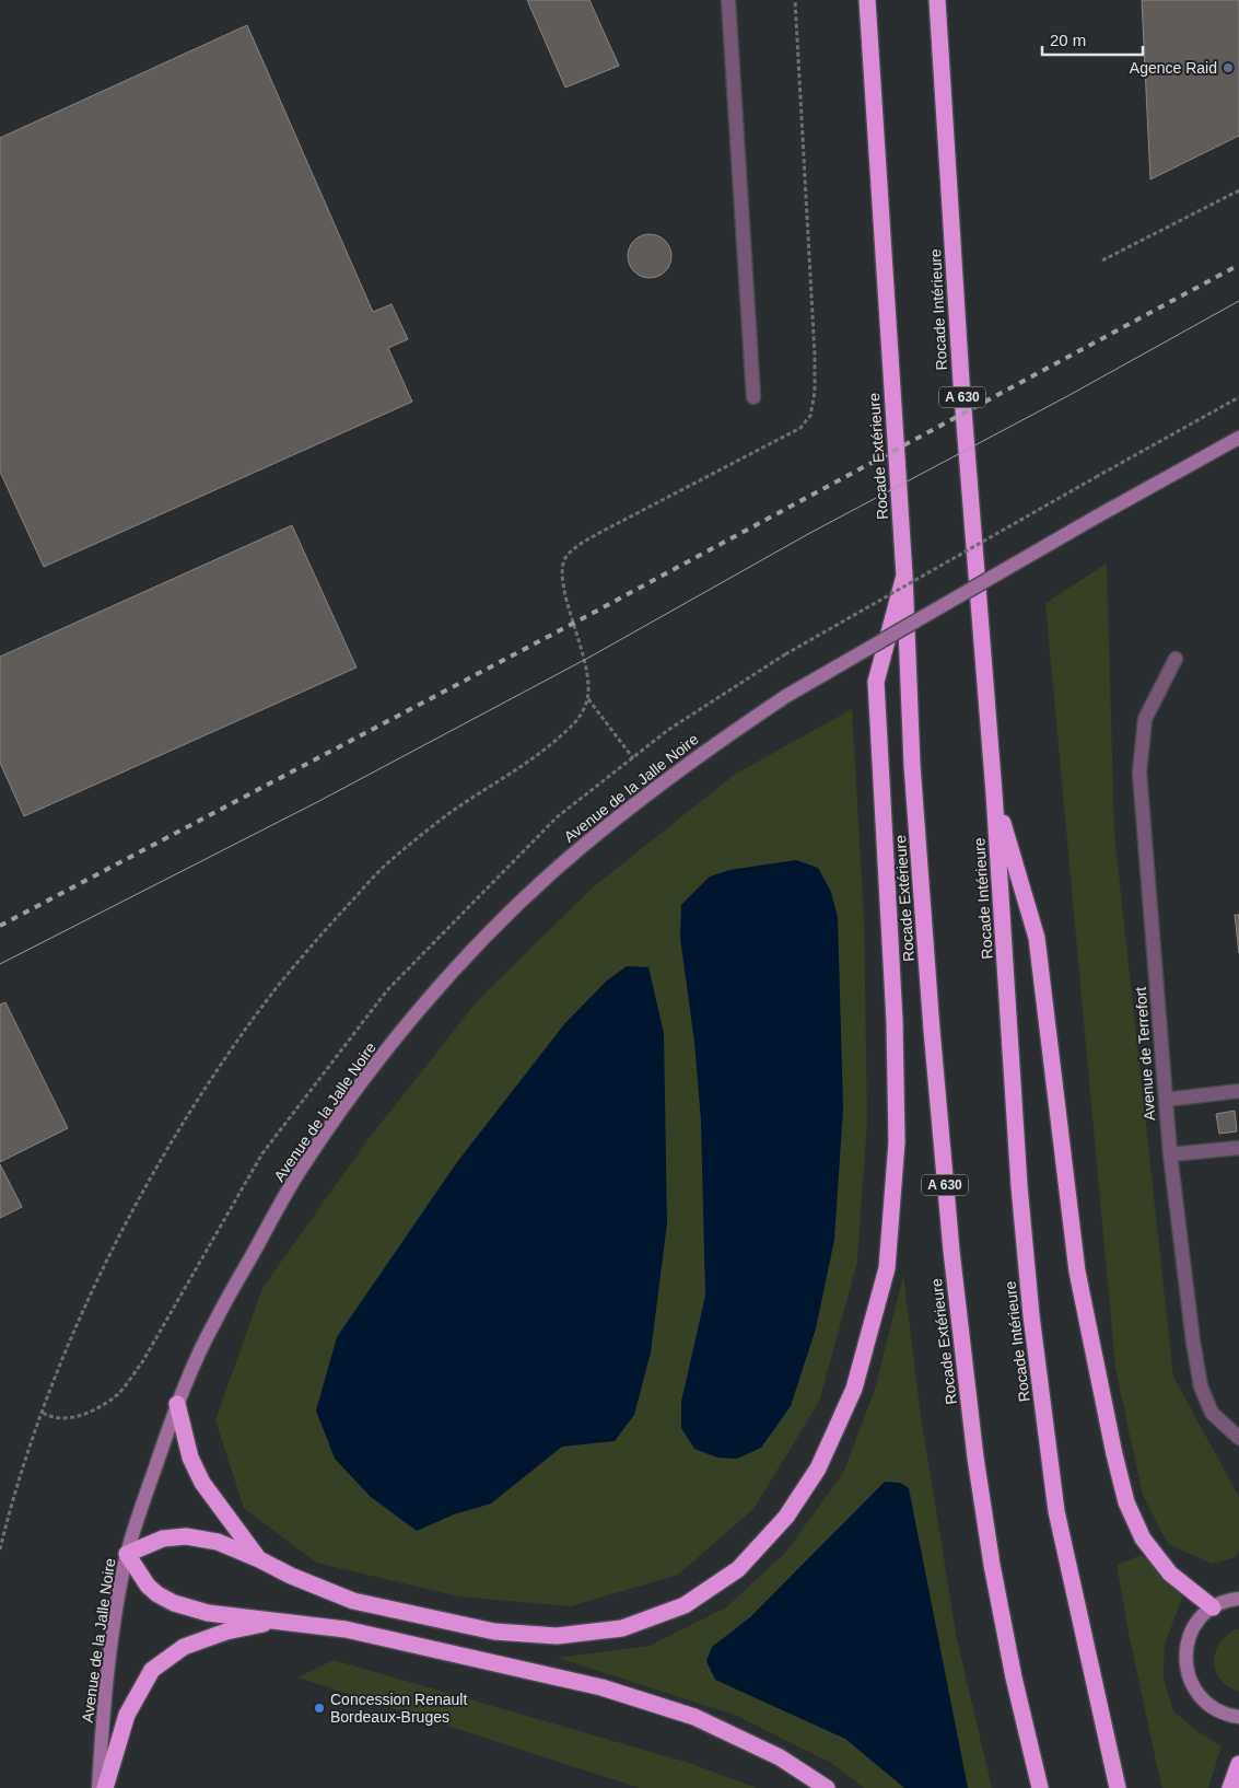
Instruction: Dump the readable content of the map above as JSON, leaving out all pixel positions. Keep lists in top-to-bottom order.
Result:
{
  "streets": {
    "highway": ["Rocade Intérieure", "A 630", "Rocade Extérieure"],
    "main road": ["Avenue de la Jalle Noire"],
    "street": ["Avenue de Terrefort"]
  },
  "places": ["Agence Raid", "Concession Renault Bordeaux-Bruges"],
  "scale_bar": "20 m"
}
